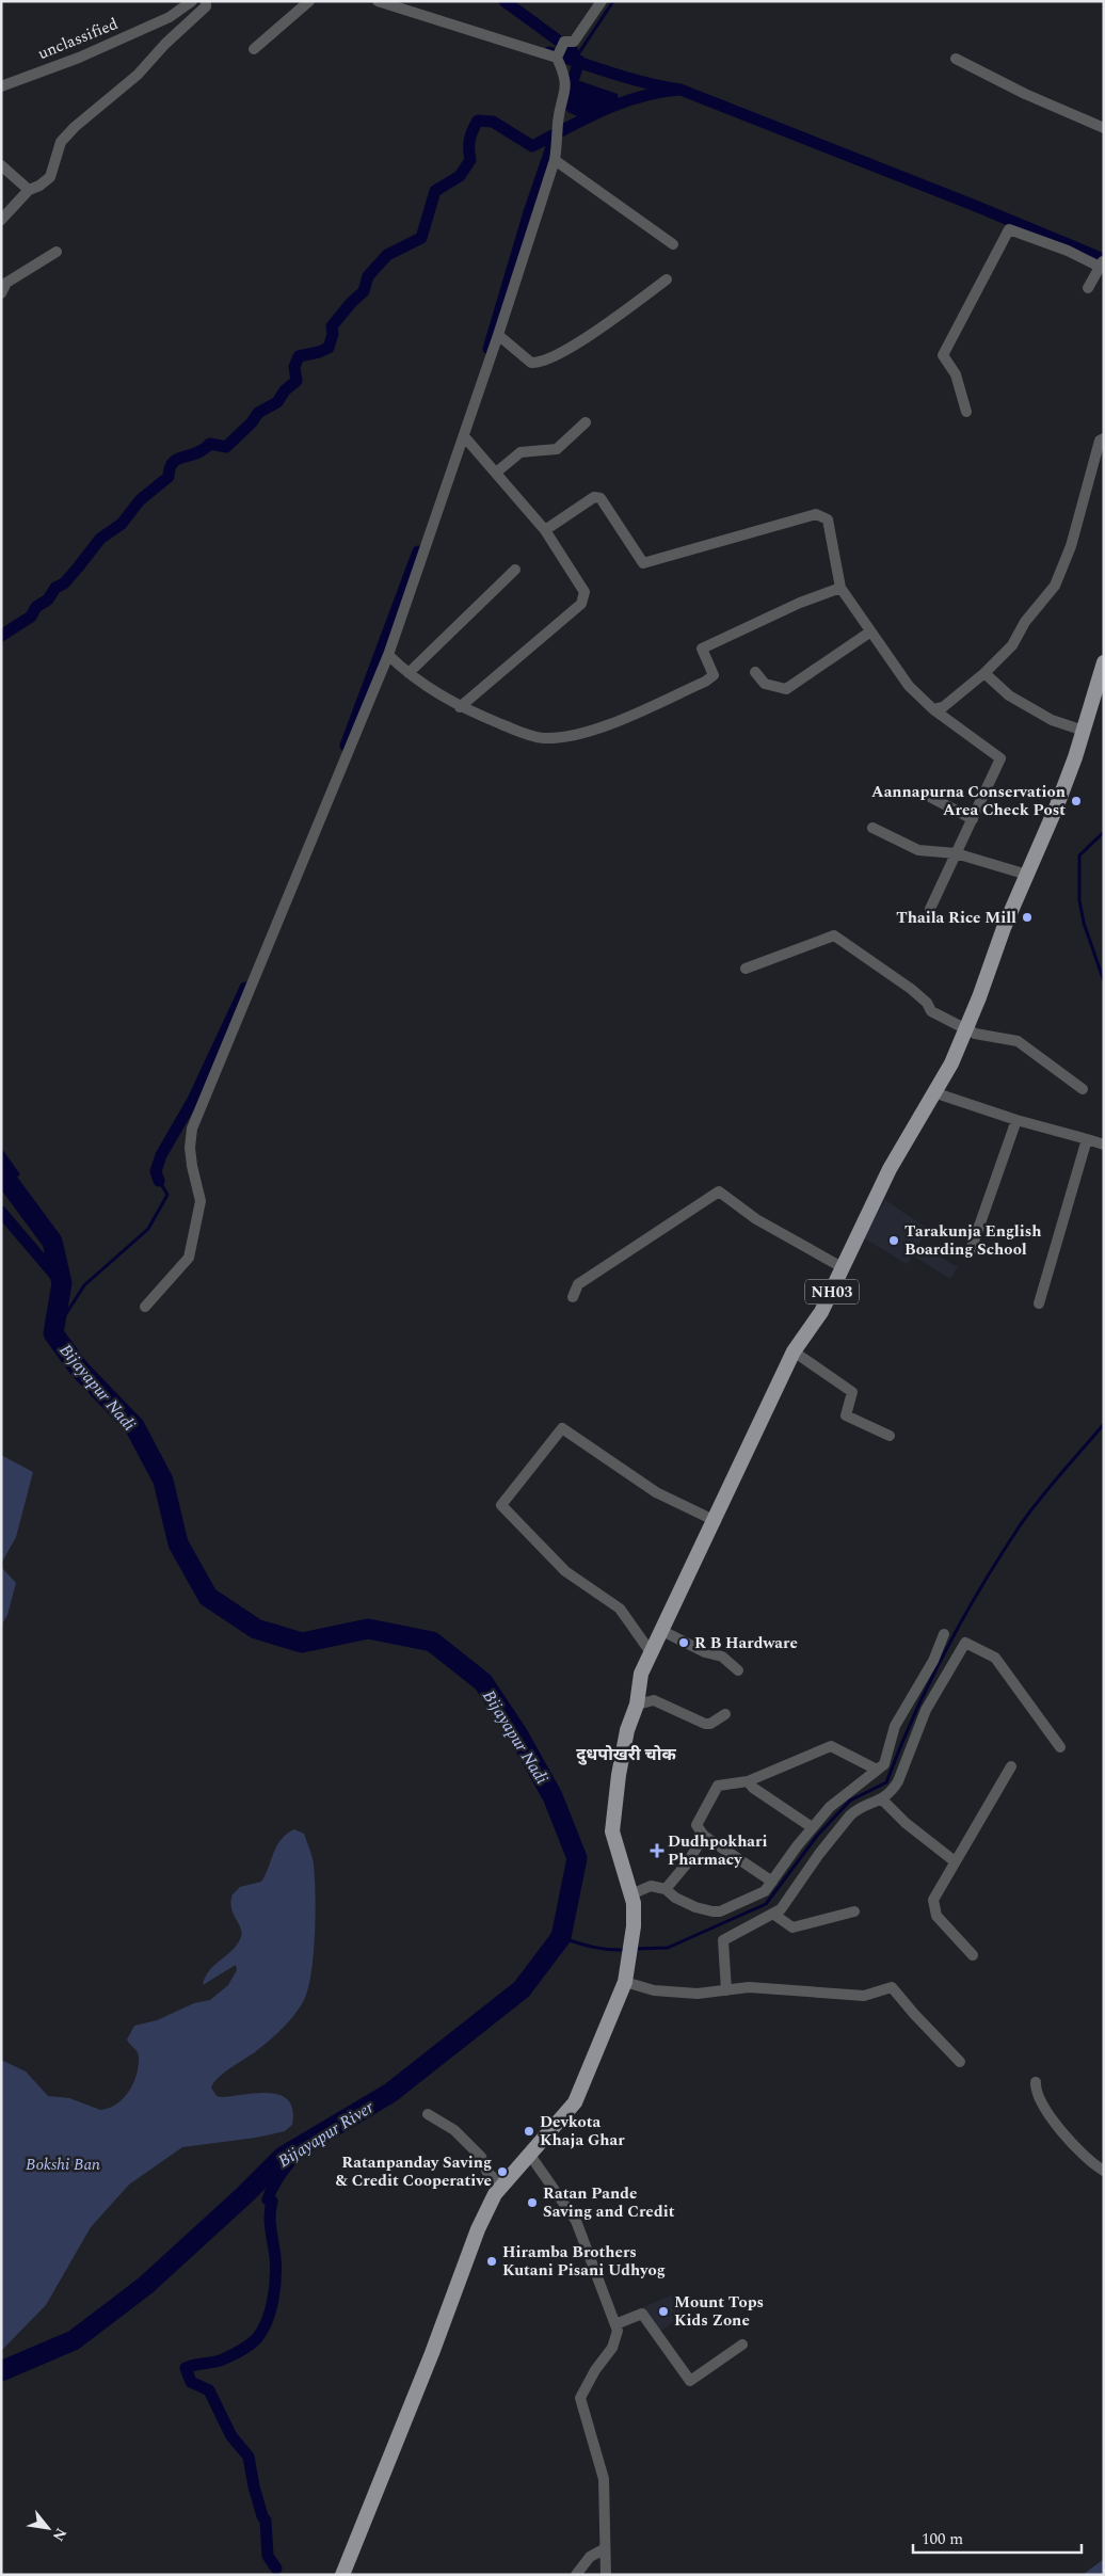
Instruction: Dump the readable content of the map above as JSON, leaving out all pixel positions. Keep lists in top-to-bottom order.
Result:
{
  "streets": {
    "main road": ["NH03"],
    "street": ["unclassified"]
  },
  "districts": ["दुधपोखरी चोक"],
  "water": ["Bijayapur Nadi", "Bijayapur River"],
  "parks": ["Bokshi Ban"],
  "places": {
    "other": [
      "Aannapurna Conservation Area Check Post",
      "Thaila Rice Mill",
      "Tarakunja English Boarding School",
      "R B Hardware",
      "Devkota Khaja Ghar",
      "Ratanpanday Saving & Credit Cooperative",
      "Ratan Pande Saving and Credit",
      "Hiramba Brothers Kutani Pisani Udhyog",
      "Mount Tops Kids Zone"
    ],
    "health": ["Dudhpokhari Pharmacy"]
  },
  "scale_bar": "100 m",
  "north": "bottom right"
}
